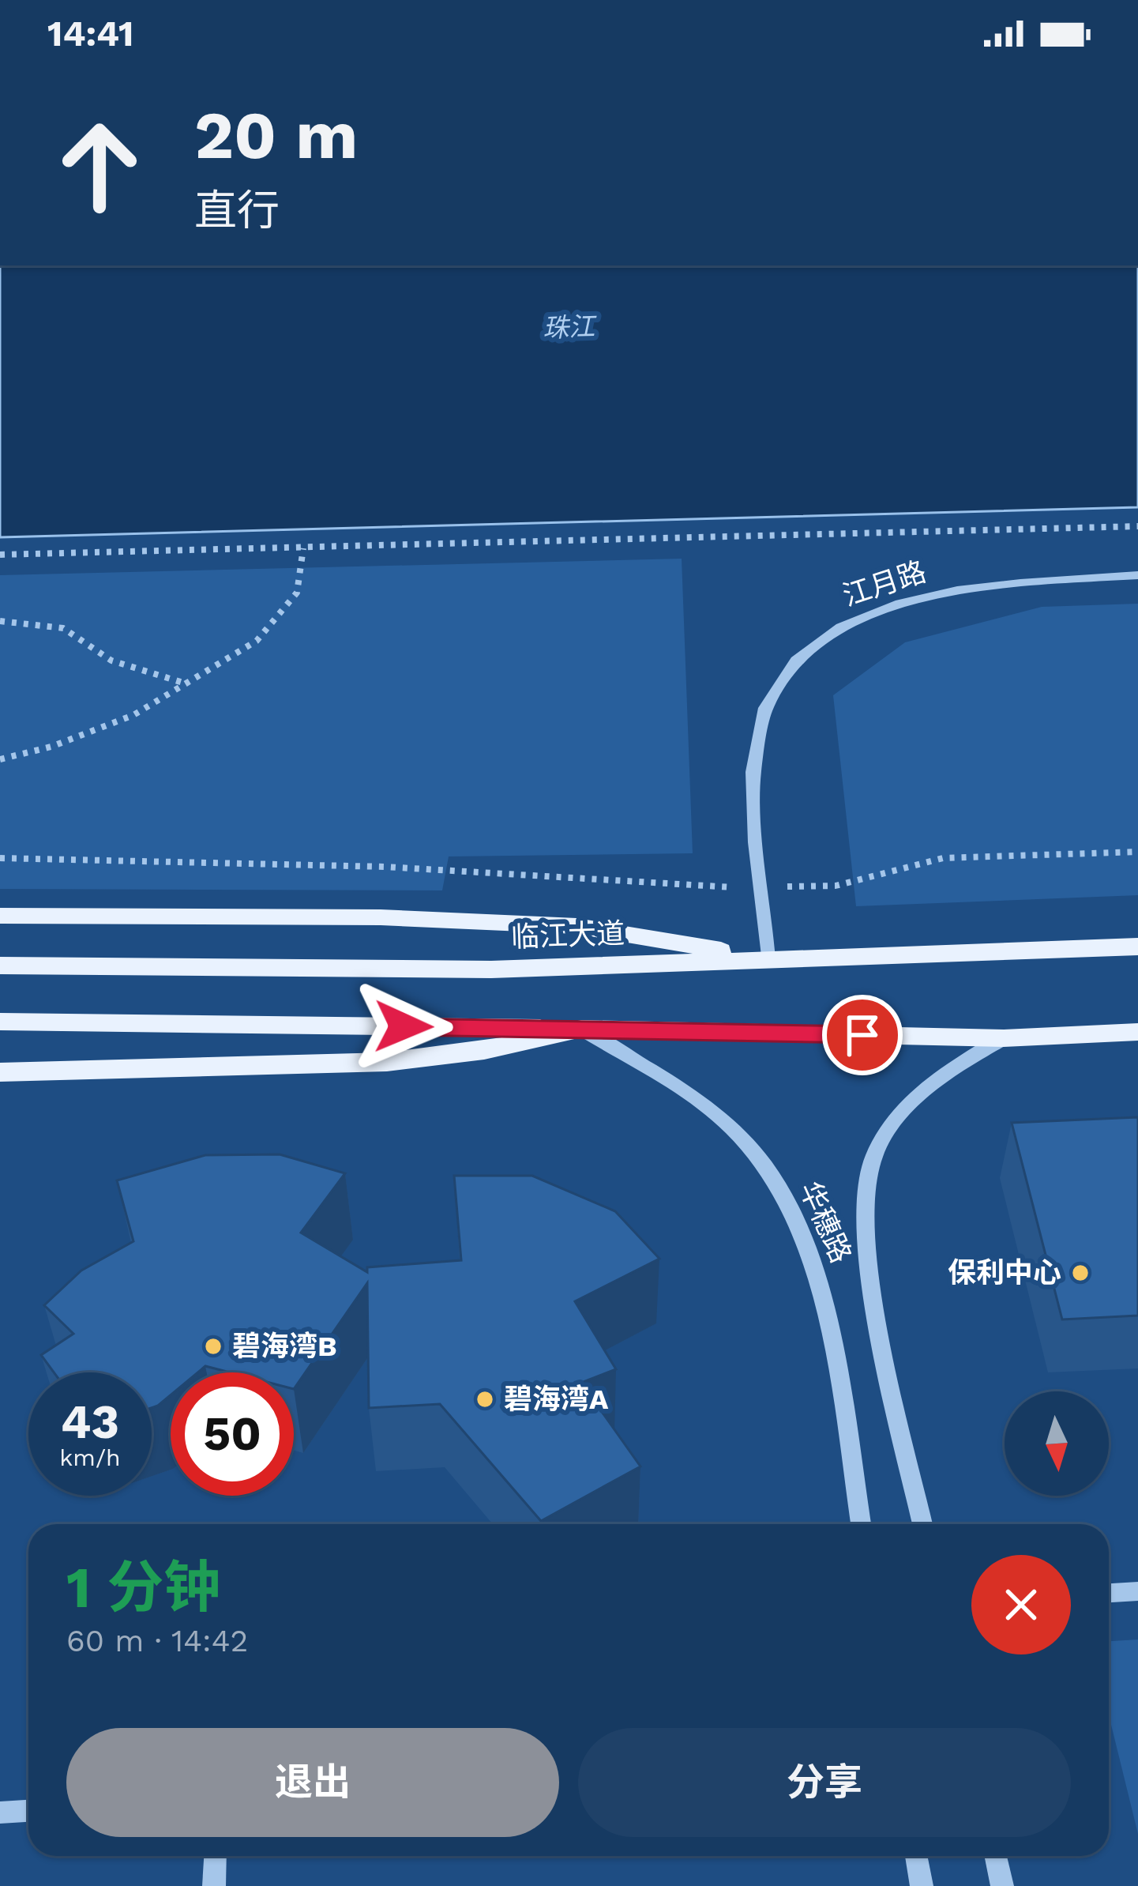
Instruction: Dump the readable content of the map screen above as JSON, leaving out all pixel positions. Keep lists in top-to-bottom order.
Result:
{
  "streets": {
    "main road": ["临江大道"],
    "street": ["江月路", "华穗路"]
  },
  "crossings": [
    ["江月路", "临江大道"]
  ],
  "water": ["珠江"],
  "places": ["保利中心", "碧海湾B", "碧海湾A"],
  "north": "bottom",
  "page": {
    "status": "14:41",
    "turn": ["20 m", "直行"],
    "speed": "43 km/h",
    "limit": "50",
    "heading": ["1 分钟", "60 m · 14:42"],
    "buttons": ["退出", "分享"]
  }
}
